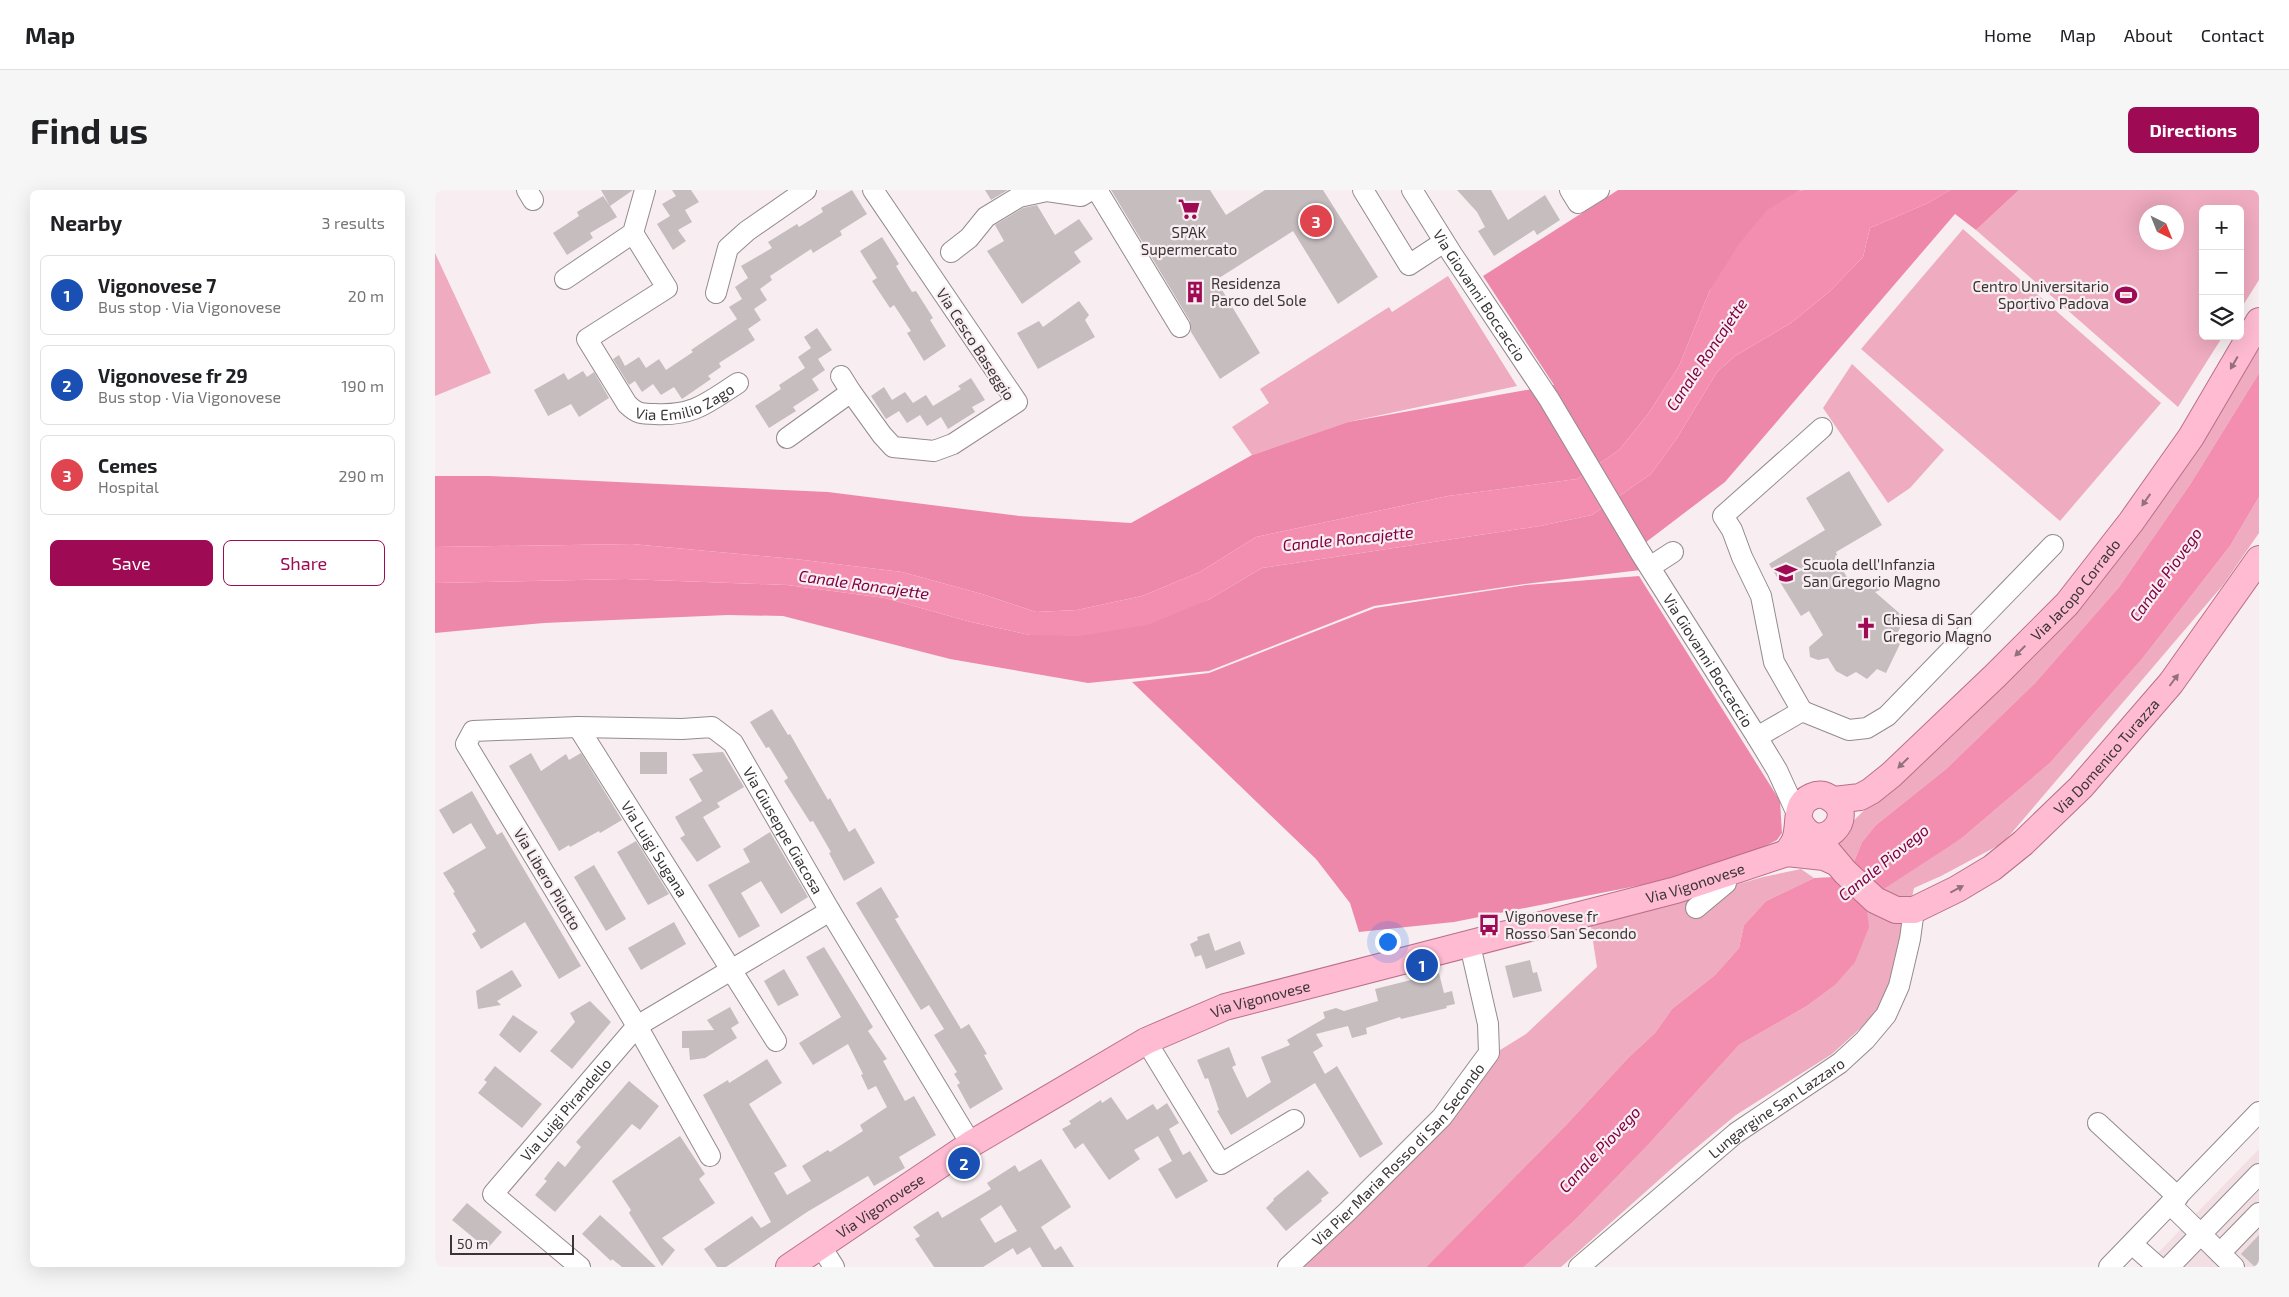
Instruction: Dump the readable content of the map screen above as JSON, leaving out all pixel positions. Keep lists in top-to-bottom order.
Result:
{
  "streets": {
    "main road": ["Via Jacopo Corrado", "Via Domenico Turazza", "Via Vigonovese"],
    "street": [
      "Via Giovanni Boccaccio",
      "Via Cesco Baseggio",
      "Via Emilio Zago",
      "Via Giuseppe Giacosa",
      "Via Luigi Sugana",
      "Via Libero Pilotto",
      "Lungargine San Lazzaro",
      "Via Luigi Pirandello",
      "Via Pier Maria Rosso di San Secondo"
    ]
  },
  "crossings": [
    ["Via Giovanni Boccaccio", "Via Jacopo Corrado"],
    ["Via Domenico Turazza", "Lungargine San Lazzaro"],
    ["Via Giuseppe Giacosa", "Via Luigi Sugana"],
    ["Via Giuseppe Giacosa", "Via Libero Pilotto"],
    ["Via Giuseppe Giacosa", "Via Vigonovese"],
    ["Via Giuseppe Giacosa", "Via Luigi Pirandello"],
    ["Via Luigi Sugana", "Via Luigi Pirandello"],
    ["Via Libero Pilotto", "Via Luigi Pirandello"],
    ["Via Vigonovese", "Via Pier Maria Rosso di San Secondo"]
  ],
  "one_way": ["Via Jacopo Corrado", "Via Domenico Turazza"],
  "water": ["Canale Roncajette", "Canale Piovego"],
  "places": {
    "supermarket": ["SPAK Supermercato"],
    "building": ["Residenza Parco del Sole"],
    "sports": ["Centro Universitario Sportivo Padova"],
    "school or university": ["Scuola dell'Infanzia San Gregorio Magno"],
    "church": ["Chiesa di San Gregorio Magno"],
    "bus stop": ["Vigonovese fr Rosso San Secondo"]
  },
  "scale_bar": "50 m",
  "north": "bottom right",
  "page": {
    "header": "Map",
    "nav": [
      "Home",
      "Map",
      "About",
      "Contact"
    ],
    "buttons": [
      "Directions",
      ["Save", "Share"]
    ],
    "title": "Find us",
    "heading": ["Nearby", "3 results"],
    "pins": ["3", "1", "2"],
    "map_buttons": ["+", "−"],
    "list": [
      {
        "mark": "1",
        "name": "Vigonovese 7",
        "note": "Bus stop · Via Vigonovese",
        "value": "20 m"
      },
      {
        "mark": "2",
        "name": "Vigonovese fr 29",
        "note": "Bus stop · Via Vigonovese",
        "value": "190 m"
      },
      {
        "mark": "3",
        "name": "Cemes",
        "note": "Hospital",
        "value": "290 m"
      }
    ],
    "scale": "50 m"
  }
}
